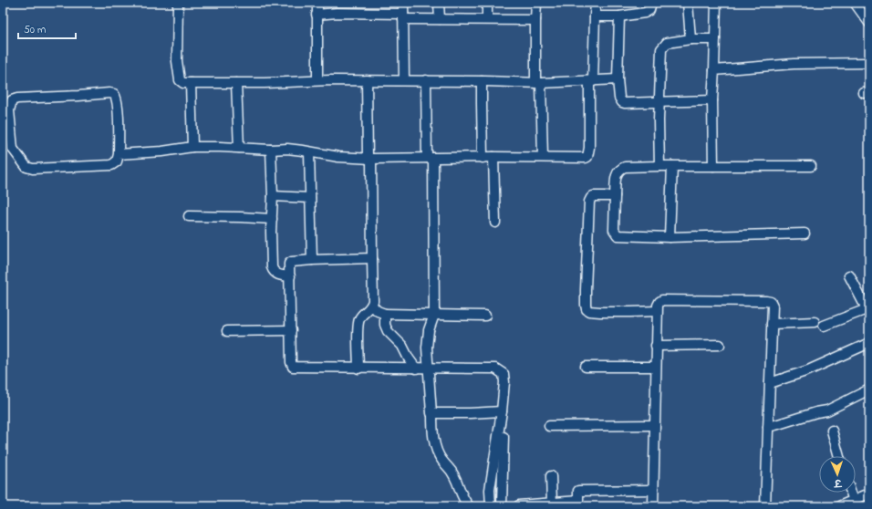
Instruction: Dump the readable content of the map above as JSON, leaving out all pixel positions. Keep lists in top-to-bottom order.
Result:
{
  "scale_bar": "50 m",
  "north": "bottom"
}
